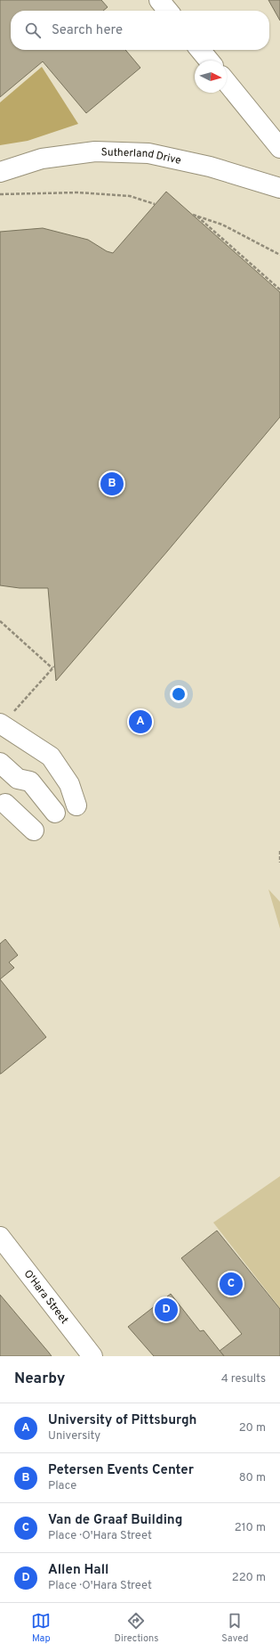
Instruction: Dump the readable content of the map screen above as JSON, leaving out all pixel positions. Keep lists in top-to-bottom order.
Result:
{
  "streets": {
    "street": ["Sutherland Drive", "O'Hara Street"]
  },
  "north": "right",
  "page": {
    "search": "Search here",
    "pins": [
      "B",
      "A",
      "C",
      "D"
    ],
    "heading": ["Nearby", "4 results"],
    "list": [
      {
        "mark": "A",
        "name": "University of Pittsburgh",
        "note": "University",
        "value": "20 m"
      },
      {
        "mark": "B",
        "name": "Petersen Events Center",
        "note": "Place",
        "value": "80 m"
      },
      {
        "mark": "C",
        "name": "Van de Graaf Building",
        "note": "Place · O'Hara Street",
        "value": "210 m"
      },
      {
        "mark": "D",
        "name": "Allen Hall",
        "note": "Place · O'Hara Street",
        "value": "220 m"
      }
    ],
    "nav": ["Map", "Directions", "Saved"]
  }
}
